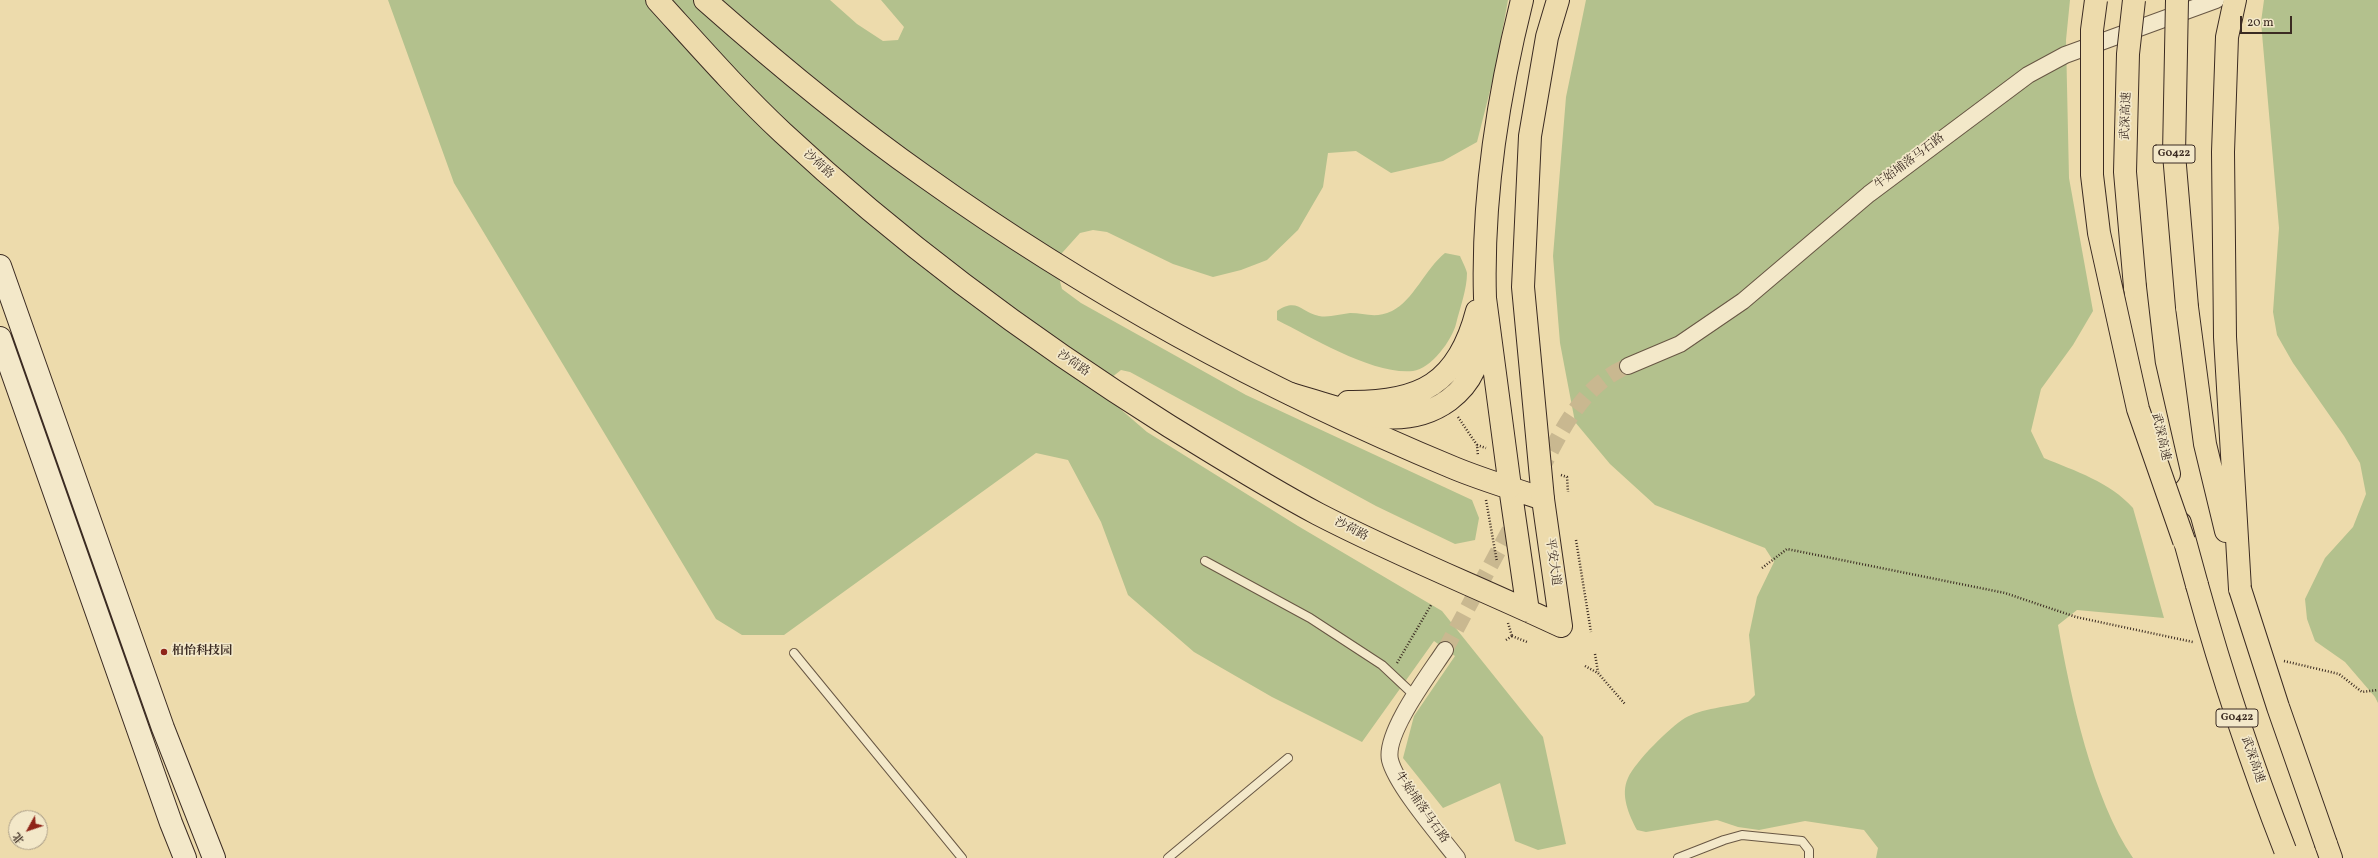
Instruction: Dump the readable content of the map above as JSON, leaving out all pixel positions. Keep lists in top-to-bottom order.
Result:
{
  "streets": {
    "main road": [
      "武深高速",
      "G0422",
      "沙荷路",
      "平安大道"
    ],
    "street": ["牛始埔落马石路"]
  },
  "crossings": [
    ["沙荷路", "平安大道"]
  ],
  "places": ["柏怡科技园"],
  "scale_bar": "20 m",
  "north": "bottom left"
}
